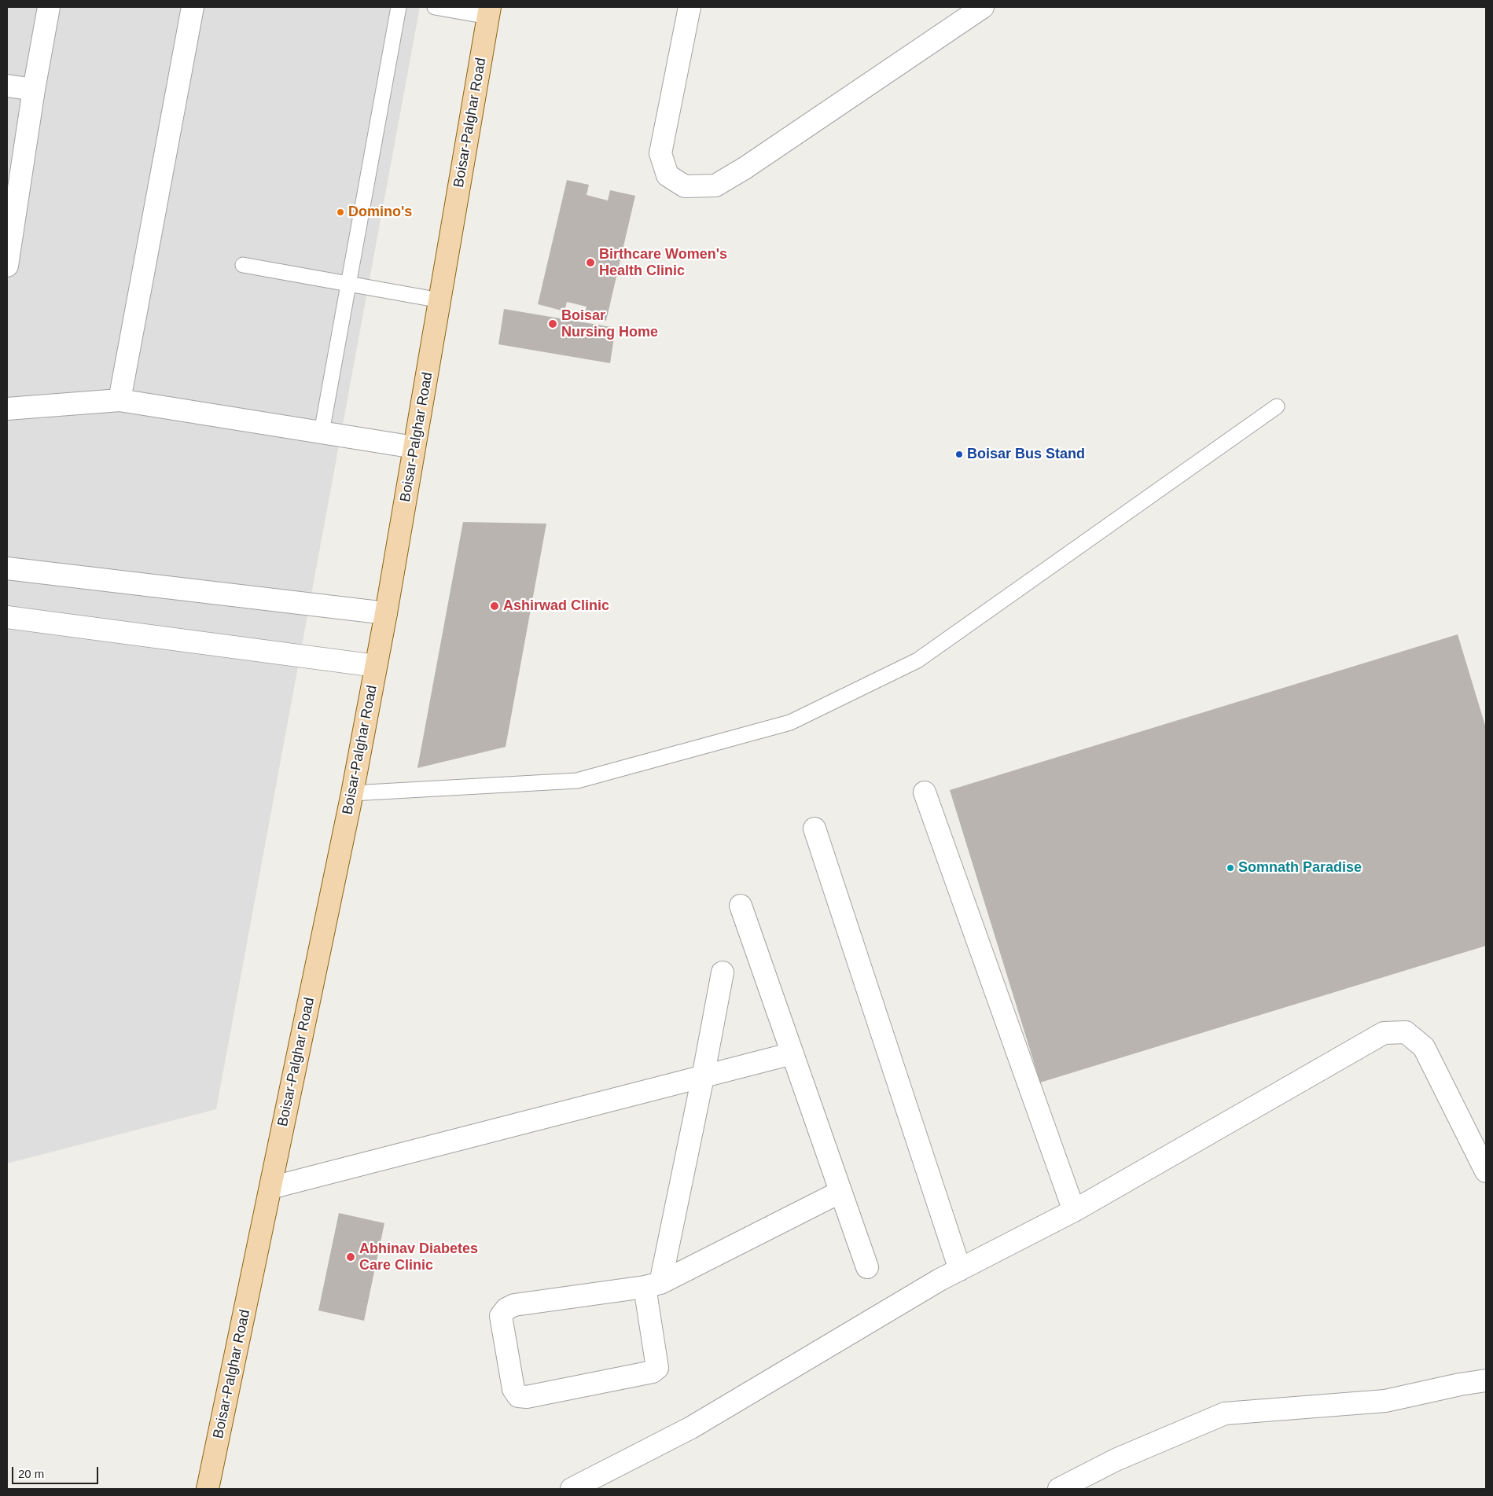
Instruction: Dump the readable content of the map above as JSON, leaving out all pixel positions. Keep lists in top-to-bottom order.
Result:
{
  "streets": {
    "main road": ["Boisar-Palghar Road"]
  },
  "places": [
    "Domino's",
    "Birthcare Women's Health Clinic",
    "Boisar Nursing Home",
    "Boisar Bus Stand",
    "Ashirwad Clinic",
    "Somnath Paradise",
    "Abhinav Diabetes Care Clinic"
  ],
  "scale_bar": "20 m"
}
